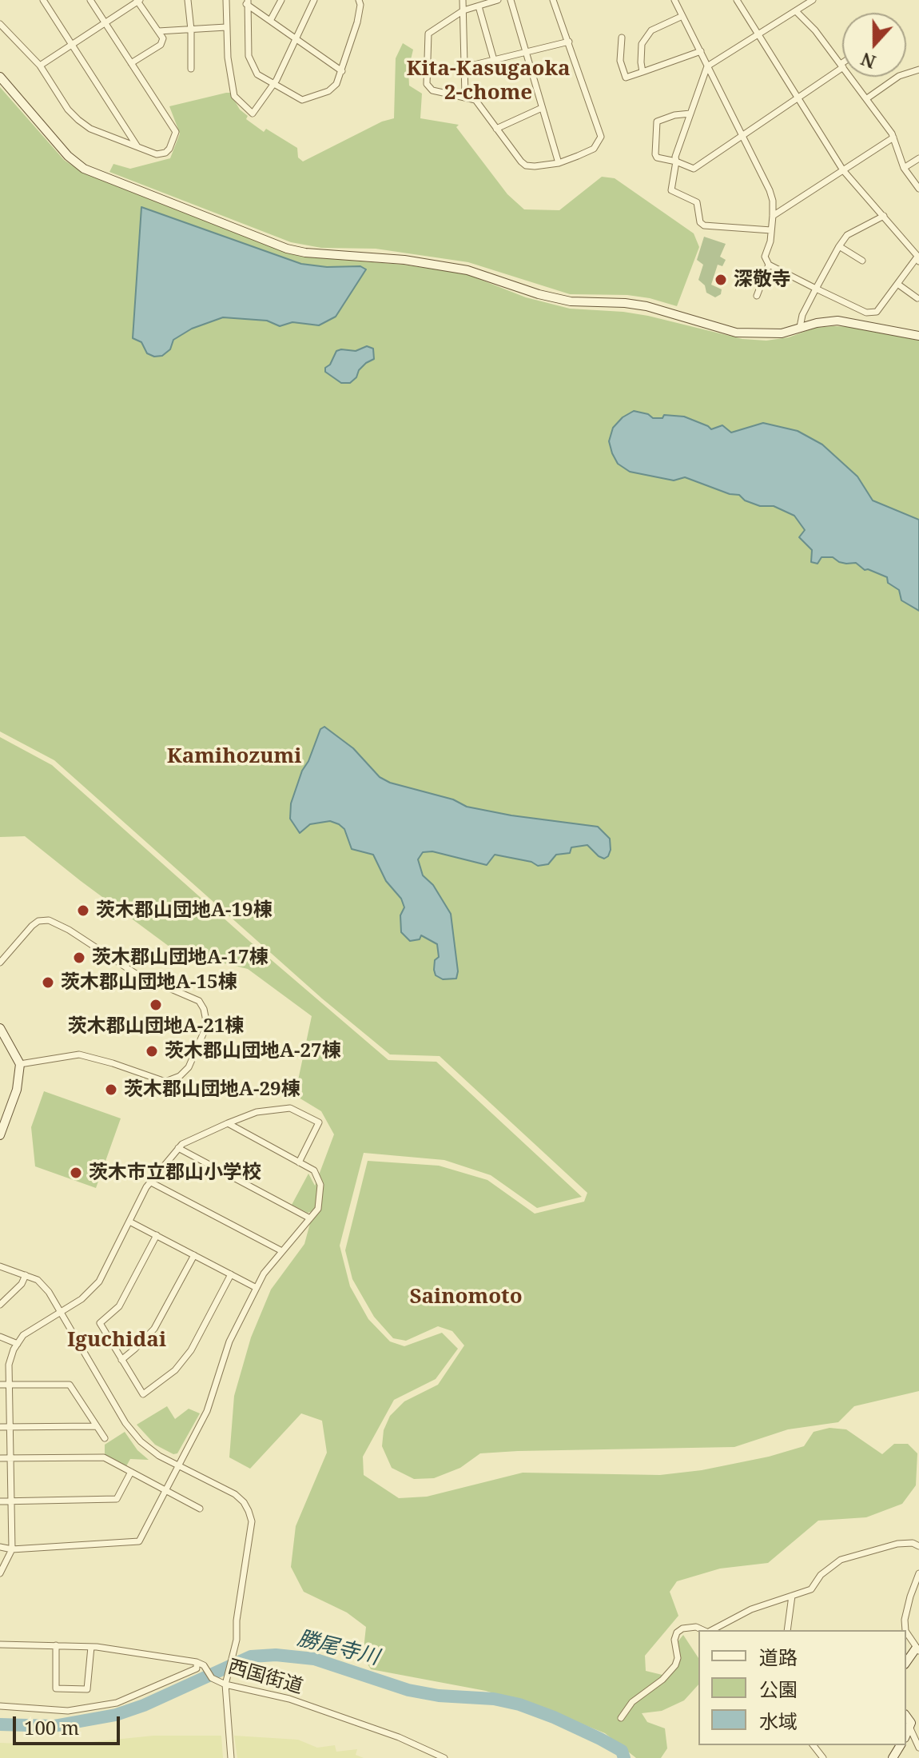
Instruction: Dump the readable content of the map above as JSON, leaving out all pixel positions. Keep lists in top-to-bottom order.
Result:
{
  "streets": {
    "street": ["西国街道"]
  },
  "districts": [
    "Kita-Kasugaoka 2-chome",
    "Kamihozumi",
    "Sainomoto",
    "Iguchidai"
  ],
  "water": ["勝尾寺川"],
  "places": [
    "深敬寺",
    "茨木郡山団地A-19棟",
    "茨木郡山団地A-17棟",
    "茨木郡山団地A-15棟",
    "茨木郡山団地A-21棟",
    "茨木郡山団地A-27棟",
    "茨木郡山団地A-29棟",
    "茨木市立郡山小学校"
  ],
  "legend": ["道路", "公園", "水域"],
  "scale_bar": "100 m",
  "north": "bottom"
}
